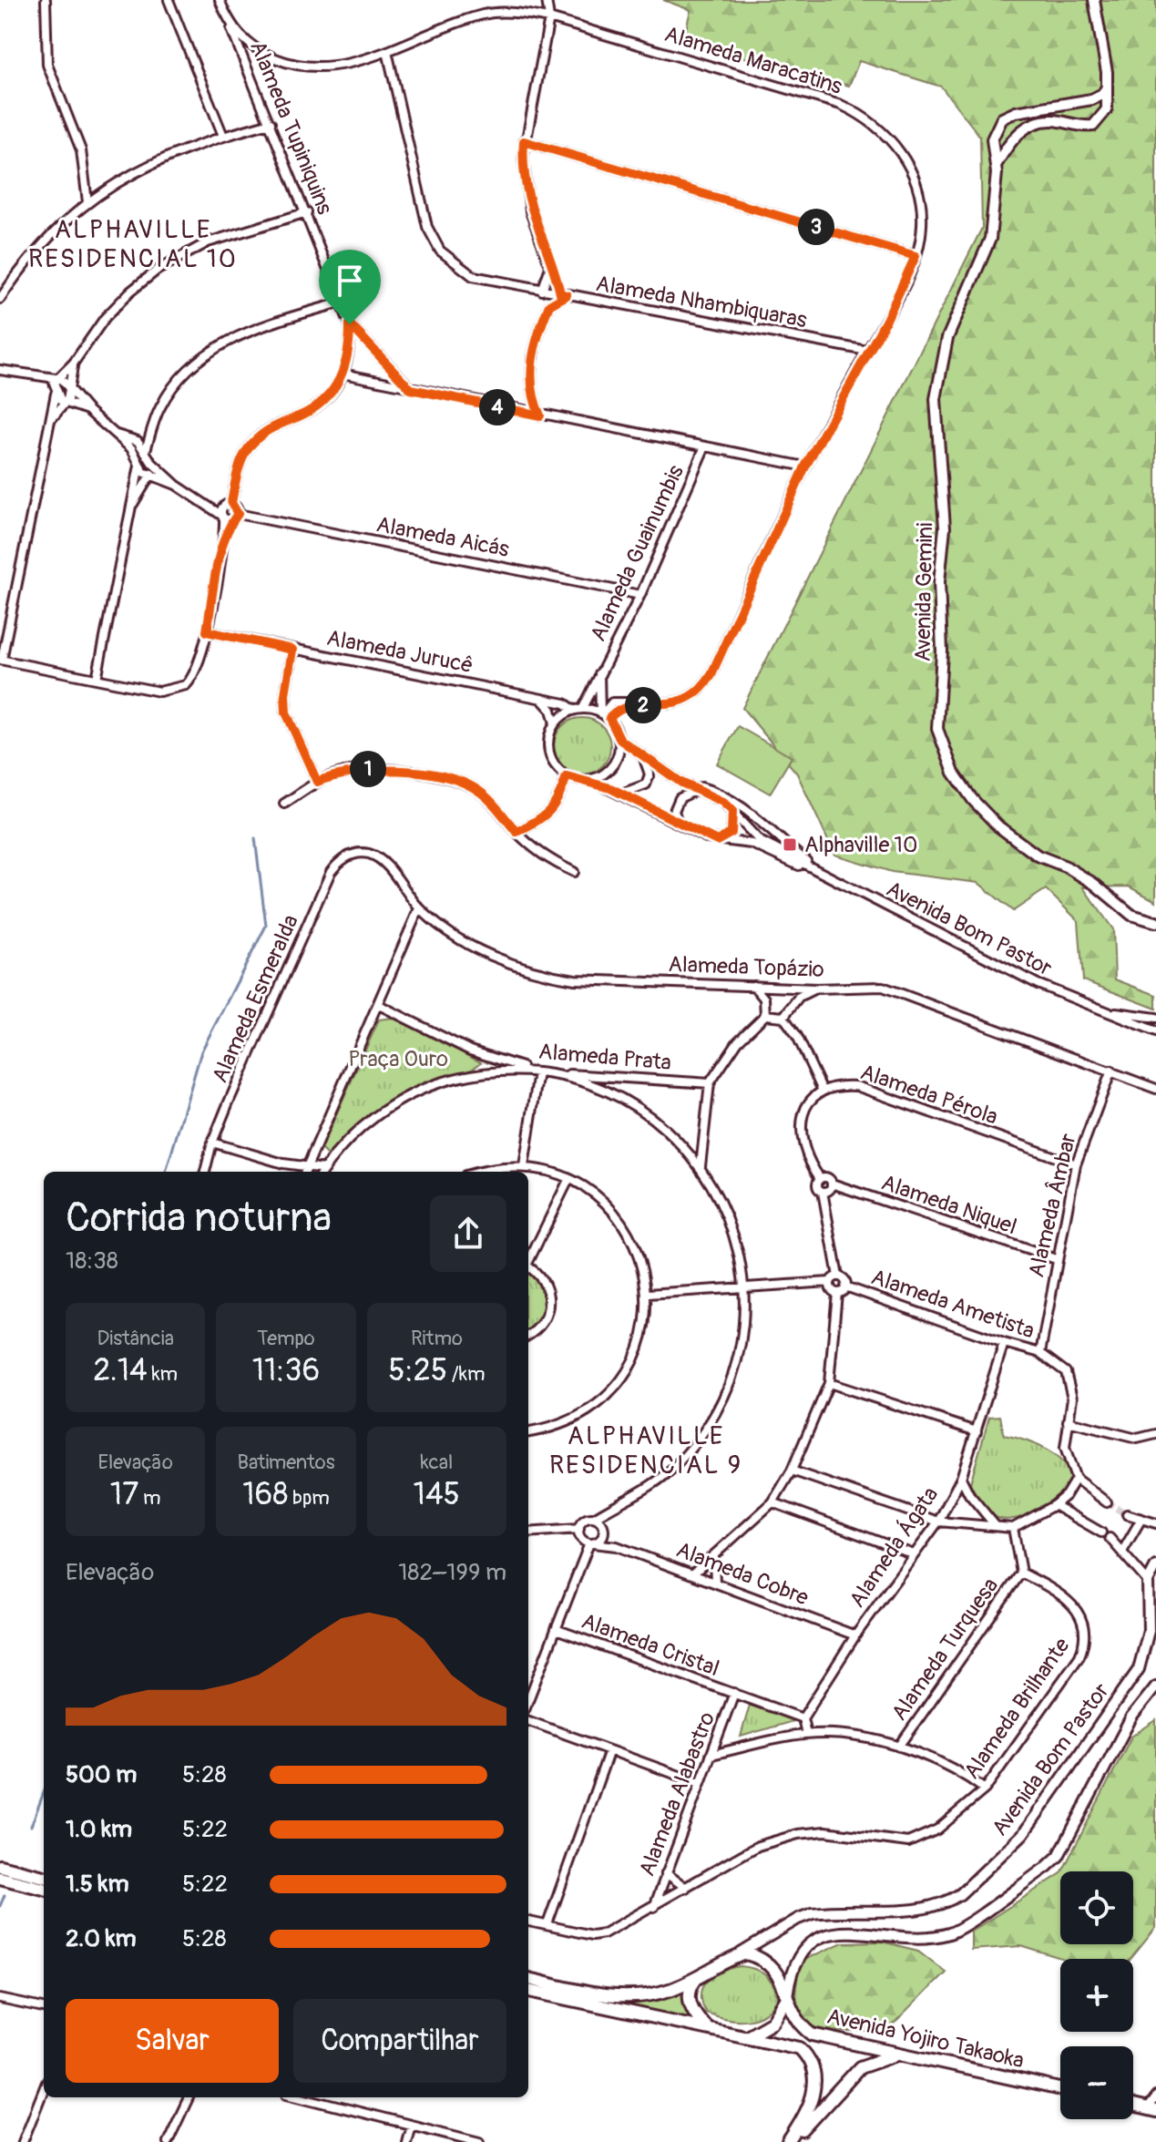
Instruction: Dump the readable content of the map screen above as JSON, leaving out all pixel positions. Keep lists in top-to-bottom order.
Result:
{
  "streets": {
    "main road": ["Avenida Yojiro Takaoka"],
    "street": [
      "Alameda Maracatins",
      "Alameda Tupiniquins",
      "Alameda Nhambiquaras",
      "Alameda Aicás",
      "Alameda Guainumbis",
      "Avenida Gemini",
      "Alameda Jurucê",
      "Avenida Bom Pastor",
      "Alameda Topázio",
      "Alameda Esmeralda",
      "Alameda Prata",
      "Alameda Pérola",
      "Alameda Niquel",
      "Alameda Âmbar",
      "Alameda Ametista",
      "Alameda Ágata",
      "Alameda Cobre",
      "Alameda Cristal",
      "Alameda Turquesa",
      "Alameda Brilhante",
      "Alameda Alabastro"
    ]
  },
  "crossings": [
    ["Alameda Maracatins", "Alameda Tupiniquins"],
    ["Alameda Maracatins", "Alameda Nhambiquaras"],
    ["Alameda Maracatins", "Alameda Guainumbis"],
    ["Alameda Maracatins", "Alameda Jurucê"],
    ["Alameda Maracatins", "Avenida Bom Pastor"],
    ["Alameda Aicás", "Alameda Guainumbis"],
    ["Alameda Guainumbis", "Alameda Jurucê"],
    ["Alameda Guainumbis", "Avenida Bom Pastor"],
    ["Alameda Jurucê", "Avenida Bom Pastor"],
    ["Avenida Bom Pastor", "Avenida Yojiro Takaoka"],
    ["Alameda Topázio", "Alameda Esmeralda"],
    ["Alameda Topázio", "Alameda Âmbar"],
    ["Alameda Pérola", "Alameda Âmbar"],
    ["Alameda Niquel", "Alameda Âmbar"],
    ["Alameda Âmbar", "Alameda Ametista"],
    ["Alameda Ametista", "Alameda Ágata"],
    ["Alameda Ágata", "Alameda Cobre"],
    ["Alameda Ágata", "Alameda Cristal"],
    ["Alameda Cristal", "Alameda Alabastro"],
    ["Alameda Turquesa", "Alameda Brilhante"],
    ["Alameda Brilhante", "Alameda Alabastro"]
  ],
  "districts": ["ALPHAVILLE RESIDENCIAL 10", "ALPHAVILLE RESIDENCIAL 9"],
  "parks": ["Praça Ouro"],
  "places": {
    "transit": ["Alphaville 10"]
  },
  "page": {
    "pins": [
      "3",
      "4",
      "2",
      "1"
    ],
    "heading": ["Corrida noturna", "18:38"],
    "stats": [
      ["Distância", "2.14 km"],
      ["Tempo", "11:36"],
      ["Ritmo", "5:25 /km"],
      ["Elevação", "17 m"],
      ["Batimentos", "168 bpm"],
      ["kcal", "145"]
    ],
    "chart": ["Elevação", "182–199 m"],
    "list": [
      {
        "name": "500 m",
        "note": "5:28"
      },
      {
        "name": "1.0 km",
        "note": "5:22"
      },
      {
        "name": "1.5 km",
        "note": "5:22"
      },
      {
        "name": "2.0 km",
        "note": "5:28"
      }
    ],
    "map_buttons": ["+", "−"],
    "buttons": ["Salvar", "Compartilhar"]
  }
}
